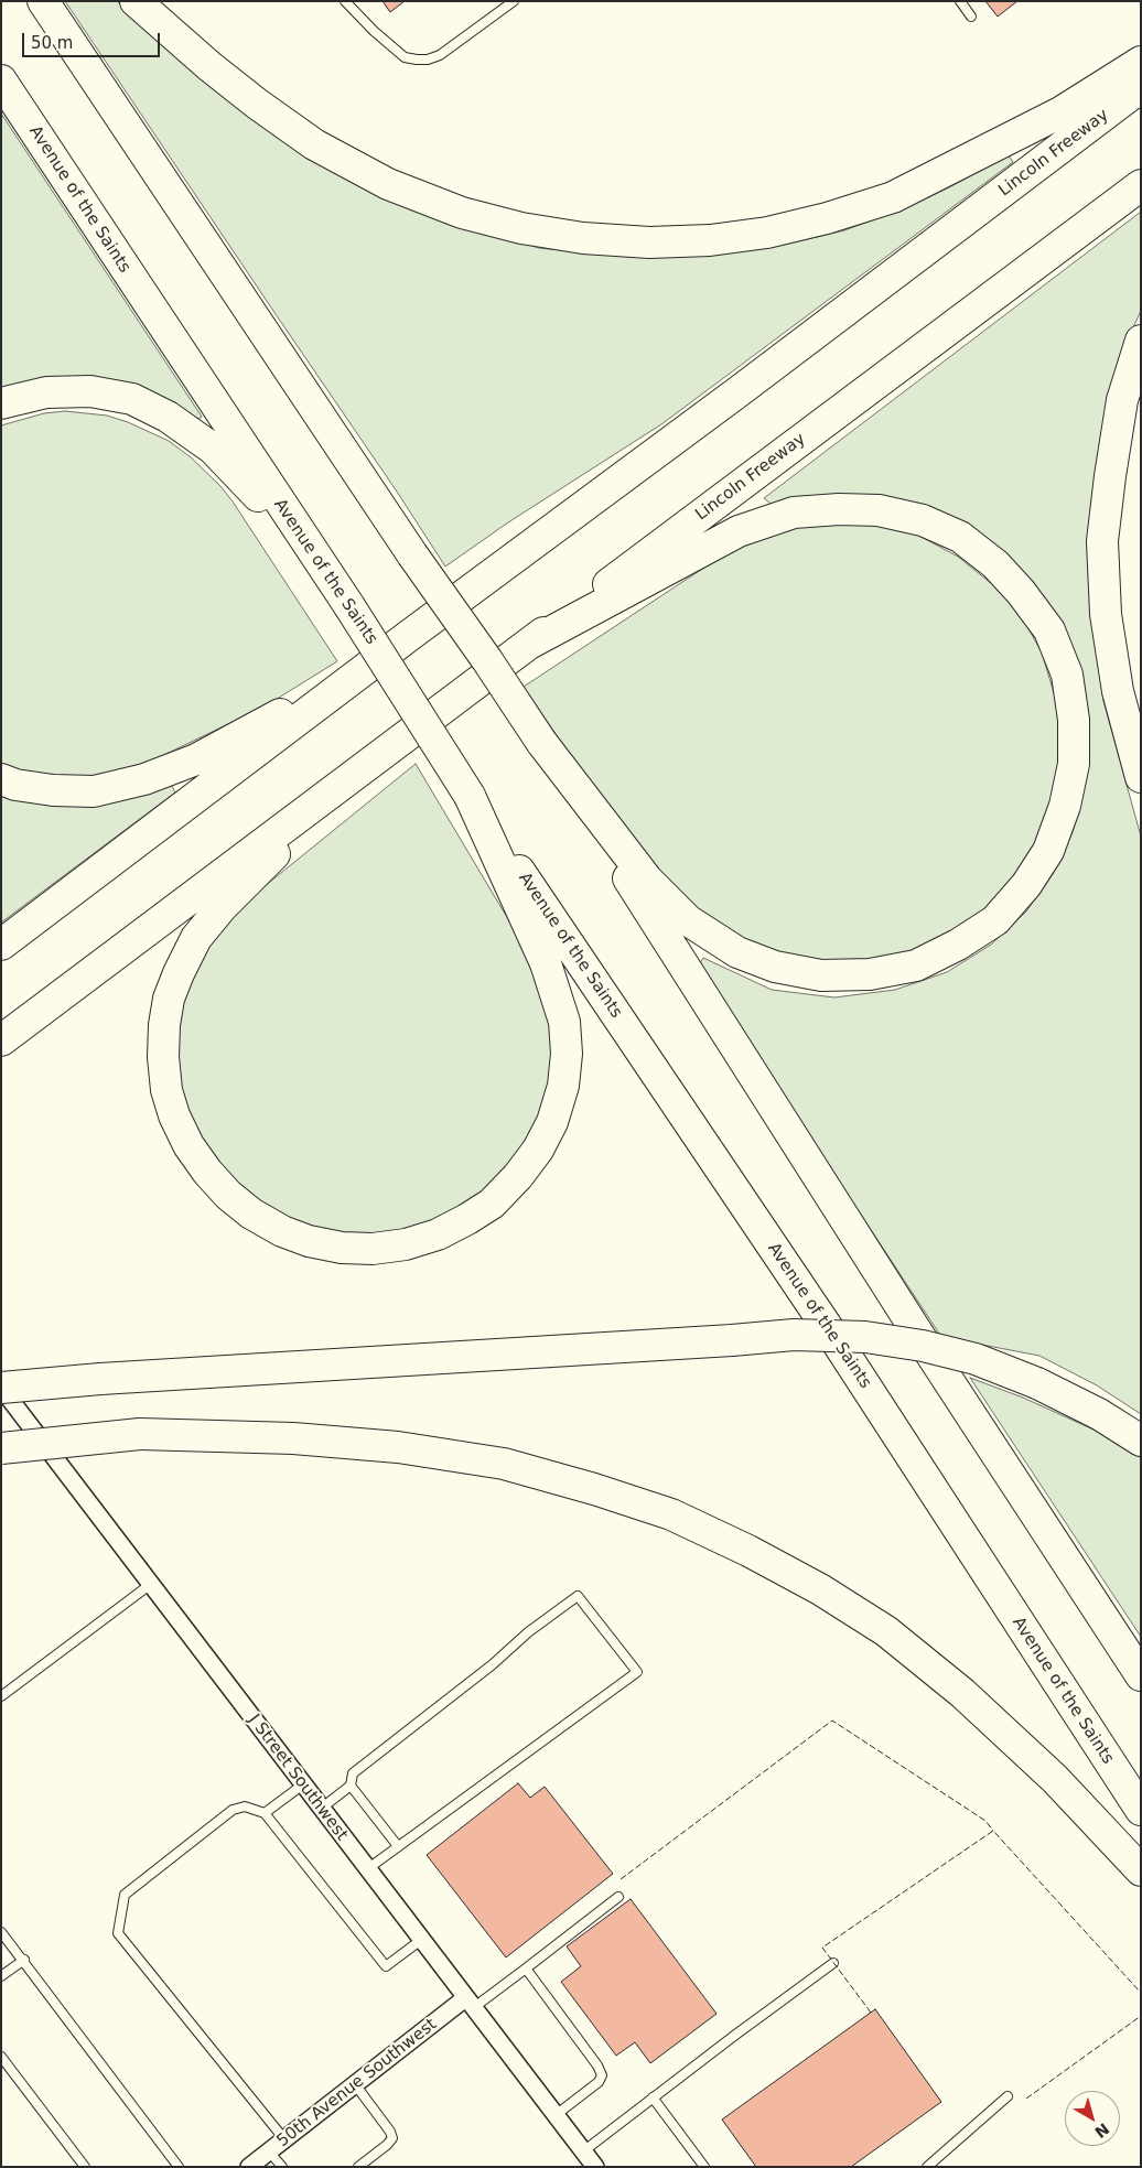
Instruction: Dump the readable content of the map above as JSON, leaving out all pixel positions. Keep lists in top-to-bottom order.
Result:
{
  "streets": {
    "highway": ["Lincoln Freeway", "Avenue of the Saints"],
    "street": ["J Street Southwest", "50th Avenue Southwest"]
  },
  "crossings": [
    ["J Street Southwest", "50th Avenue Southwest"]
  ],
  "scale_bar": "50 m",
  "north": "bottom right"
}
